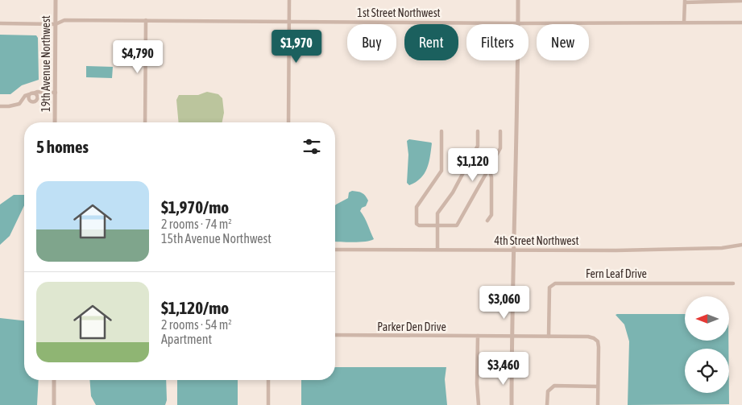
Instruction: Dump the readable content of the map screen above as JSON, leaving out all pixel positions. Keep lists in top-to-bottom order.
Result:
{
  "streets": {
    "street": [
      "1st Street Northwest",
      "19th Avenue Northwest",
      "4th Street Northwest",
      "Fern Leaf Drive",
      "Parker Den Drive"
    ]
  },
  "crossings": [
    ["1st Street Northwest", "19th Avenue Northwest"],
    ["Fern Leaf Drive", "Parker Den Drive"]
  ],
  "north": "left",
  "page": {
    "chip": [
      "Buy",
      "Rent",
      "Filters",
      "New"
    ],
    "price": [
      "$1,970",
      "$4,790",
      "$1,120",
      "$3,060",
      "$3,460"
    ],
    "heading": "5 homes",
    "list": [
      {
        "name": "$1,970/mo",
        "note": "2 rooms · 74 m² · 15th Avenue Northwest"
      },
      {
        "name": "$1,120/mo",
        "note": "2 rooms · 54 m² · Apartment"
      }
    ]
  }
}
